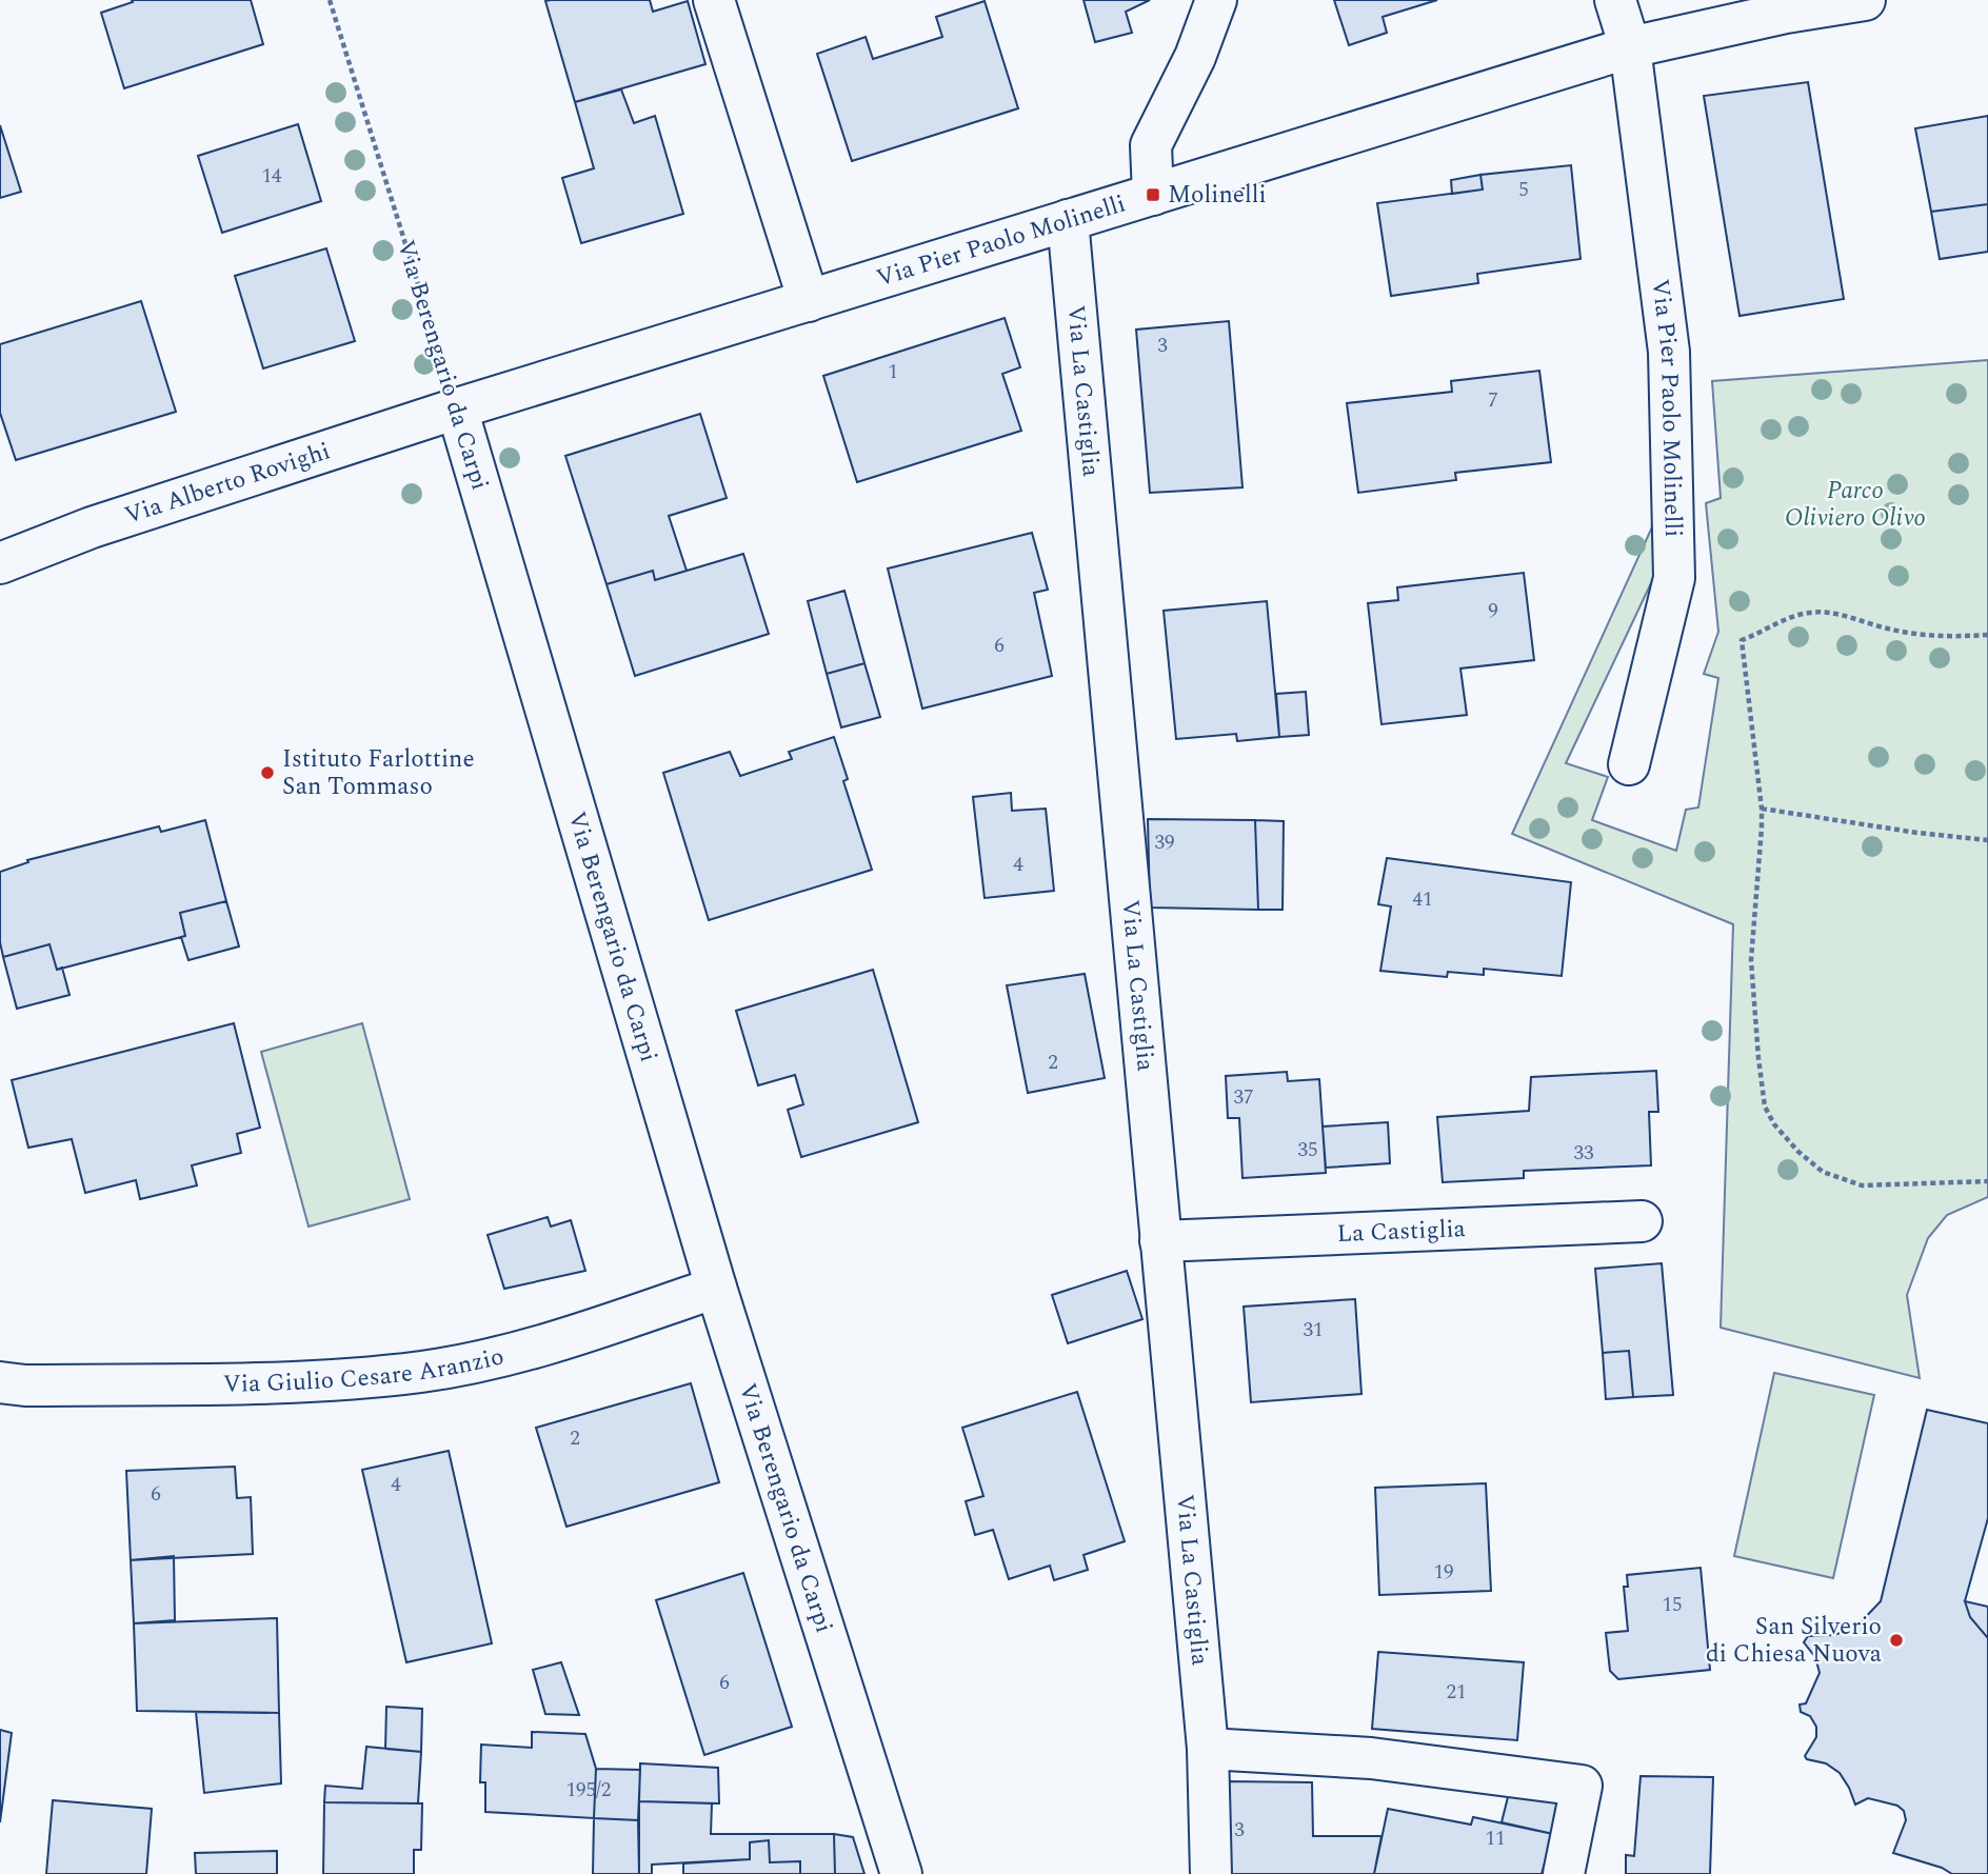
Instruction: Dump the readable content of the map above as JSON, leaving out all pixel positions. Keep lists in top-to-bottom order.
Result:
{
  "streets": {
    "street": [
      "Via Pier Paolo Molinelli",
      "Via Berengario da Carpi",
      "Via La Castiglia",
      "Via Alberto Rovighi",
      "La Castiglia",
      "Via Giulio Cesare Aranzio"
    ]
  },
  "crossings": [
    ["Via Pier Paolo Molinelli", "Via Berengario da Carpi"],
    ["Via Pier Paolo Molinelli", "Via La Castiglia"],
    ["Via Pier Paolo Molinelli", "Via Alberto Rovighi"],
    ["Via Berengario da Carpi", "Via Alberto Rovighi"],
    ["Via Berengario da Carpi", "Via Giulio Cesare Aranzio"],
    ["Via La Castiglia", "La Castiglia"]
  ],
  "parks": ["Parco Oliviero Olivo"],
  "places": {
    "transit": ["Molinelli"],
    "other": ["Istituto Farlottine San Tommaso", "San Silverio di Chiesa Nuova"]
  },
  "house_numbers": [
    "14",
    "5",
    "3",
    "1",
    "7",
    "9",
    "6",
    "39",
    "4",
    "41",
    "2",
    "37",
    "35",
    "33",
    "31",
    "2",
    "4",
    "6",
    "19",
    "15",
    "6",
    "21",
    "195/2",
    "3",
    "11"
  ]
}
